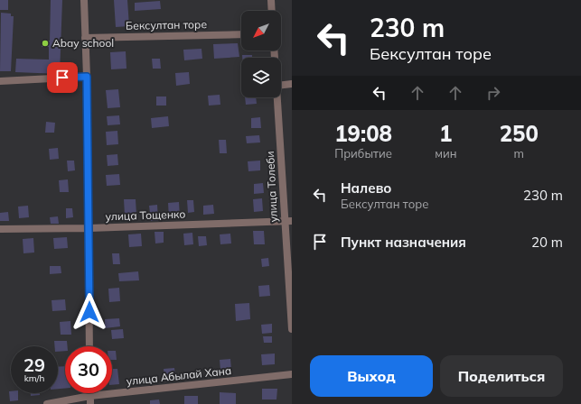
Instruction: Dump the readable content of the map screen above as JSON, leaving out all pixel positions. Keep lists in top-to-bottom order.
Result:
{
  "streets": {
    "street": [
      "Бексултан торе",
      "улица Толеби",
      "улица Тощенко",
      "улица Абылай Хана"
    ]
  },
  "crossings": [
    ["улица Толеби", "улица Тощенко"]
  ],
  "places": ["Abay school"],
  "north": "bottom left",
  "page": {
    "turn": ["230 m", "Бексултан торе"],
    "eta": [
      "19:08",
      "Прибытие",
      "1",
      "мин",
      "250",
      "m"
    ],
    "list": [
      {
        "name": "Налево",
        "note": "Бексултан торе",
        "value": "230 m"
      },
      {
        "name": "Пункт назначения",
        "value": "20 m"
      }
    ],
    "speed": "29 km/h",
    "limit": "30",
    "buttons": ["Выход", "Поделиться"]
  }
}
